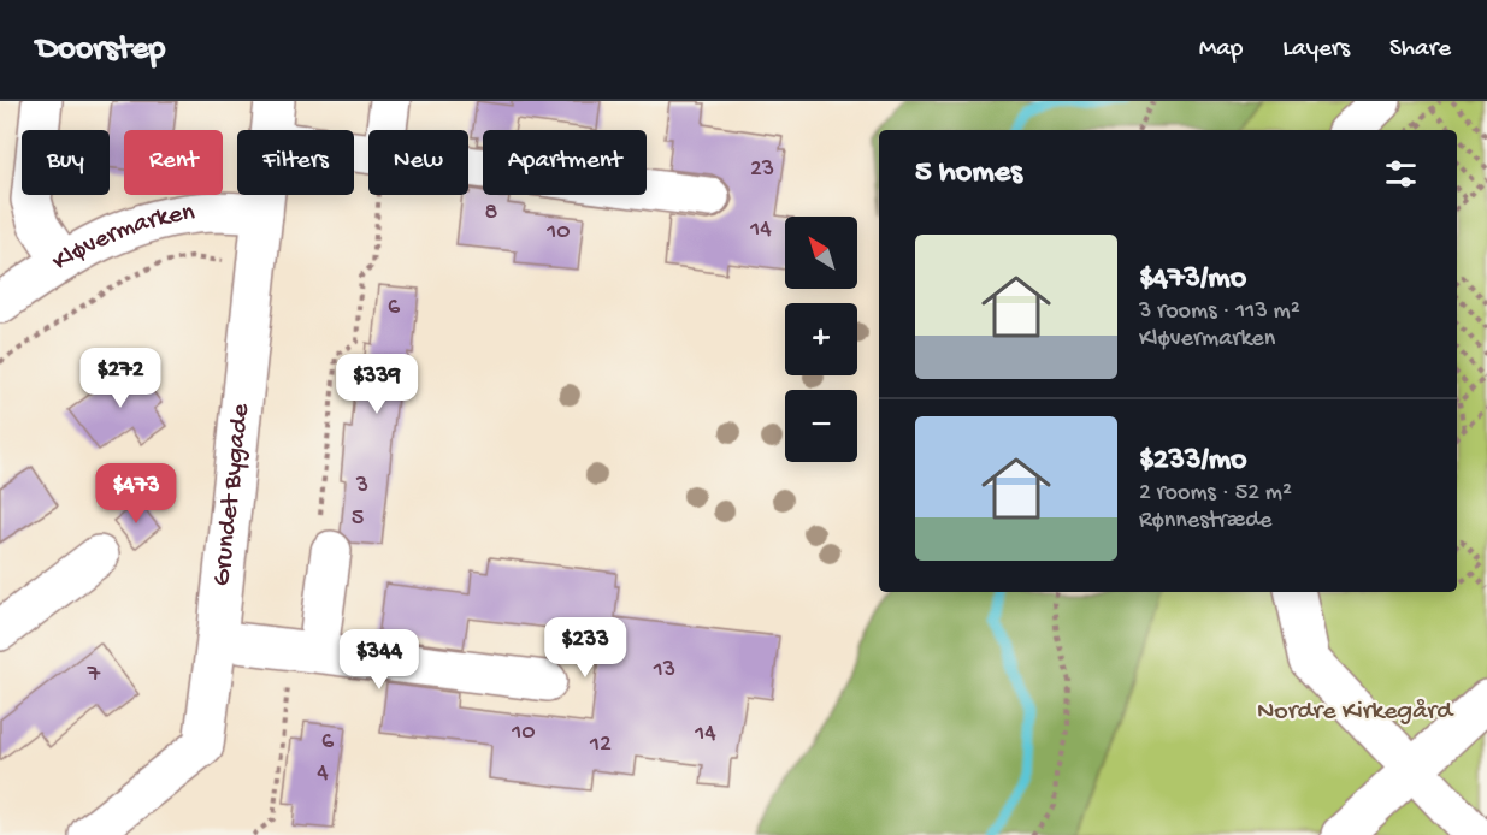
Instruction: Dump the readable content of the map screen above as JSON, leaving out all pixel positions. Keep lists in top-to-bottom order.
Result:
{
  "streets": {
    "street": ["Kløvermarken", "Grundet Bygade"]
  },
  "crossings": [
    ["Kløvermarken", "Grundet Bygade"]
  ],
  "parks": ["Nordre Kirkegård"],
  "house_numbers": [
    "23",
    "8",
    "14",
    "10",
    "6",
    "3",
    "5",
    "13",
    "7",
    "10",
    "14",
    "6",
    "12",
    "4"
  ],
  "north": "top left",
  "page": {
    "header": "Doorstep",
    "nav": ["Map", "Layers", "Share"],
    "chip": [
      "Buy",
      "Rent",
      "Filters",
      "New",
      "Apartment"
    ],
    "heading": "5 homes",
    "map_buttons": ["+", "−"],
    "list": [
      {
        "name": "$473/mo",
        "note": "3 rooms · 113 m² · Kløvermarken"
      },
      {
        "name": "$233/mo",
        "note": "2 rooms · 52 m² · Rønnestræde"
      }
    ],
    "price": [
      "$272",
      "$339",
      "$473",
      "$233",
      "$344"
    ]
  }
}
